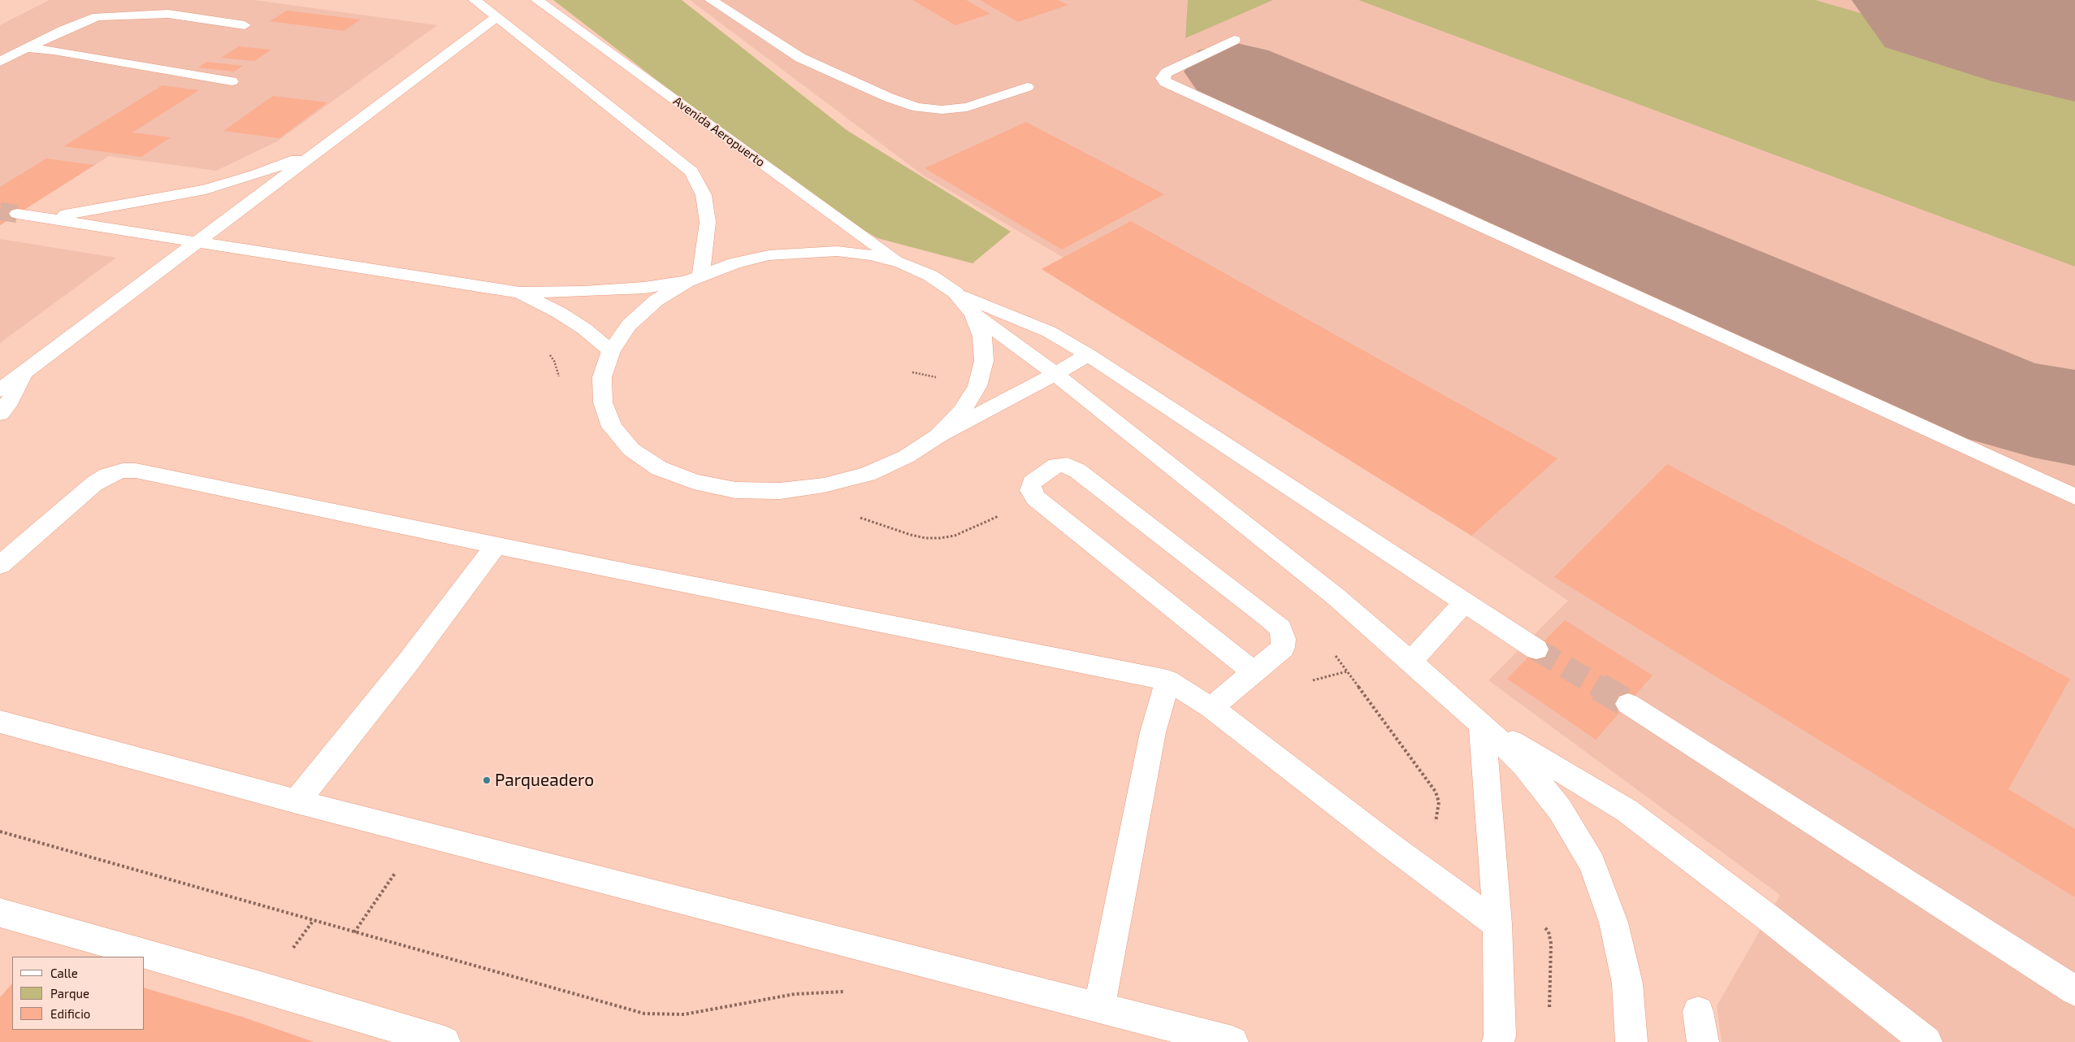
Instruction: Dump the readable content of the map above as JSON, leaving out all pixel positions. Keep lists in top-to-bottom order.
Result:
{
  "streets": {
    "main road": ["Avenida Aeropuerto"]
  },
  "places": ["Parqueadero"],
  "legend": ["Calle", "Parque", "Edificio"]
}
